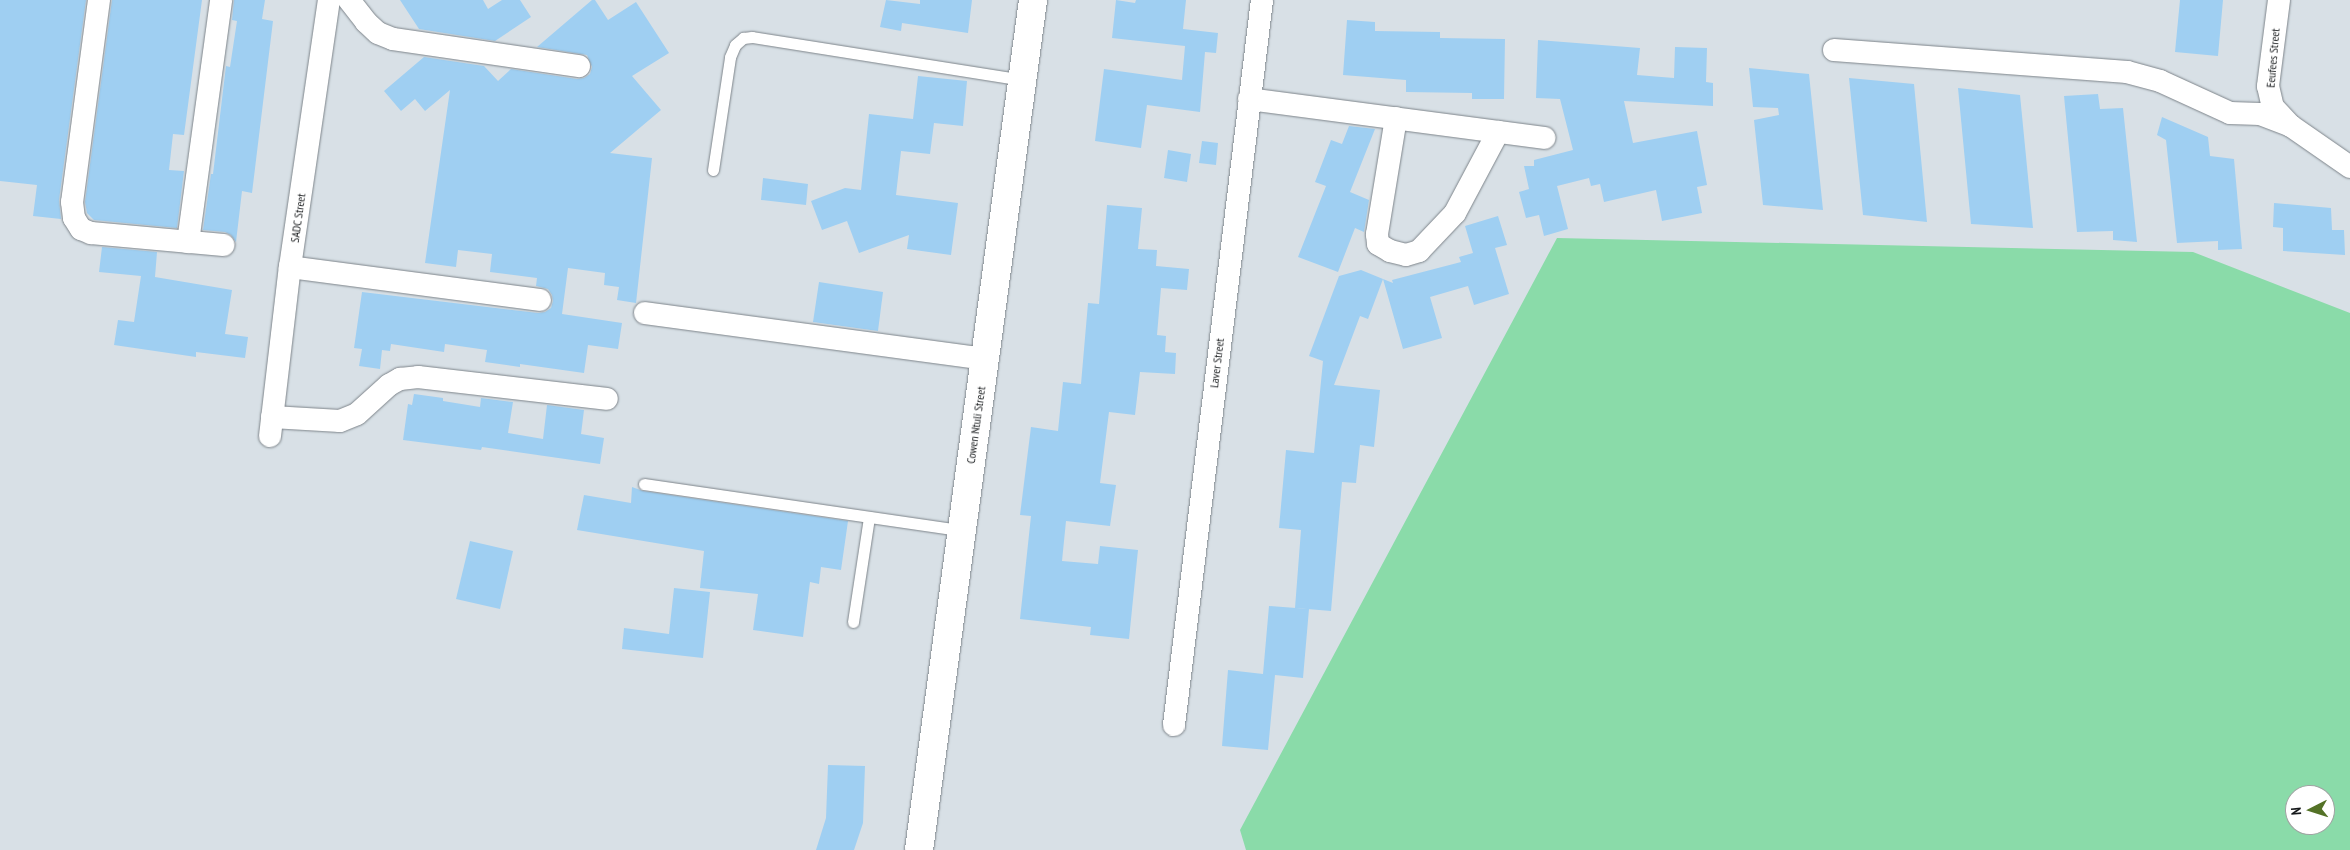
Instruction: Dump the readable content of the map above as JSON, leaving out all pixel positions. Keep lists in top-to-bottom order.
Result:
{
  "streets": {
    "street": [
      "Eeufees Street",
      "SADC Street",
      "Laver Street",
      "Cowen Ntuli Street"
    ]
  },
  "north": "left"
}
